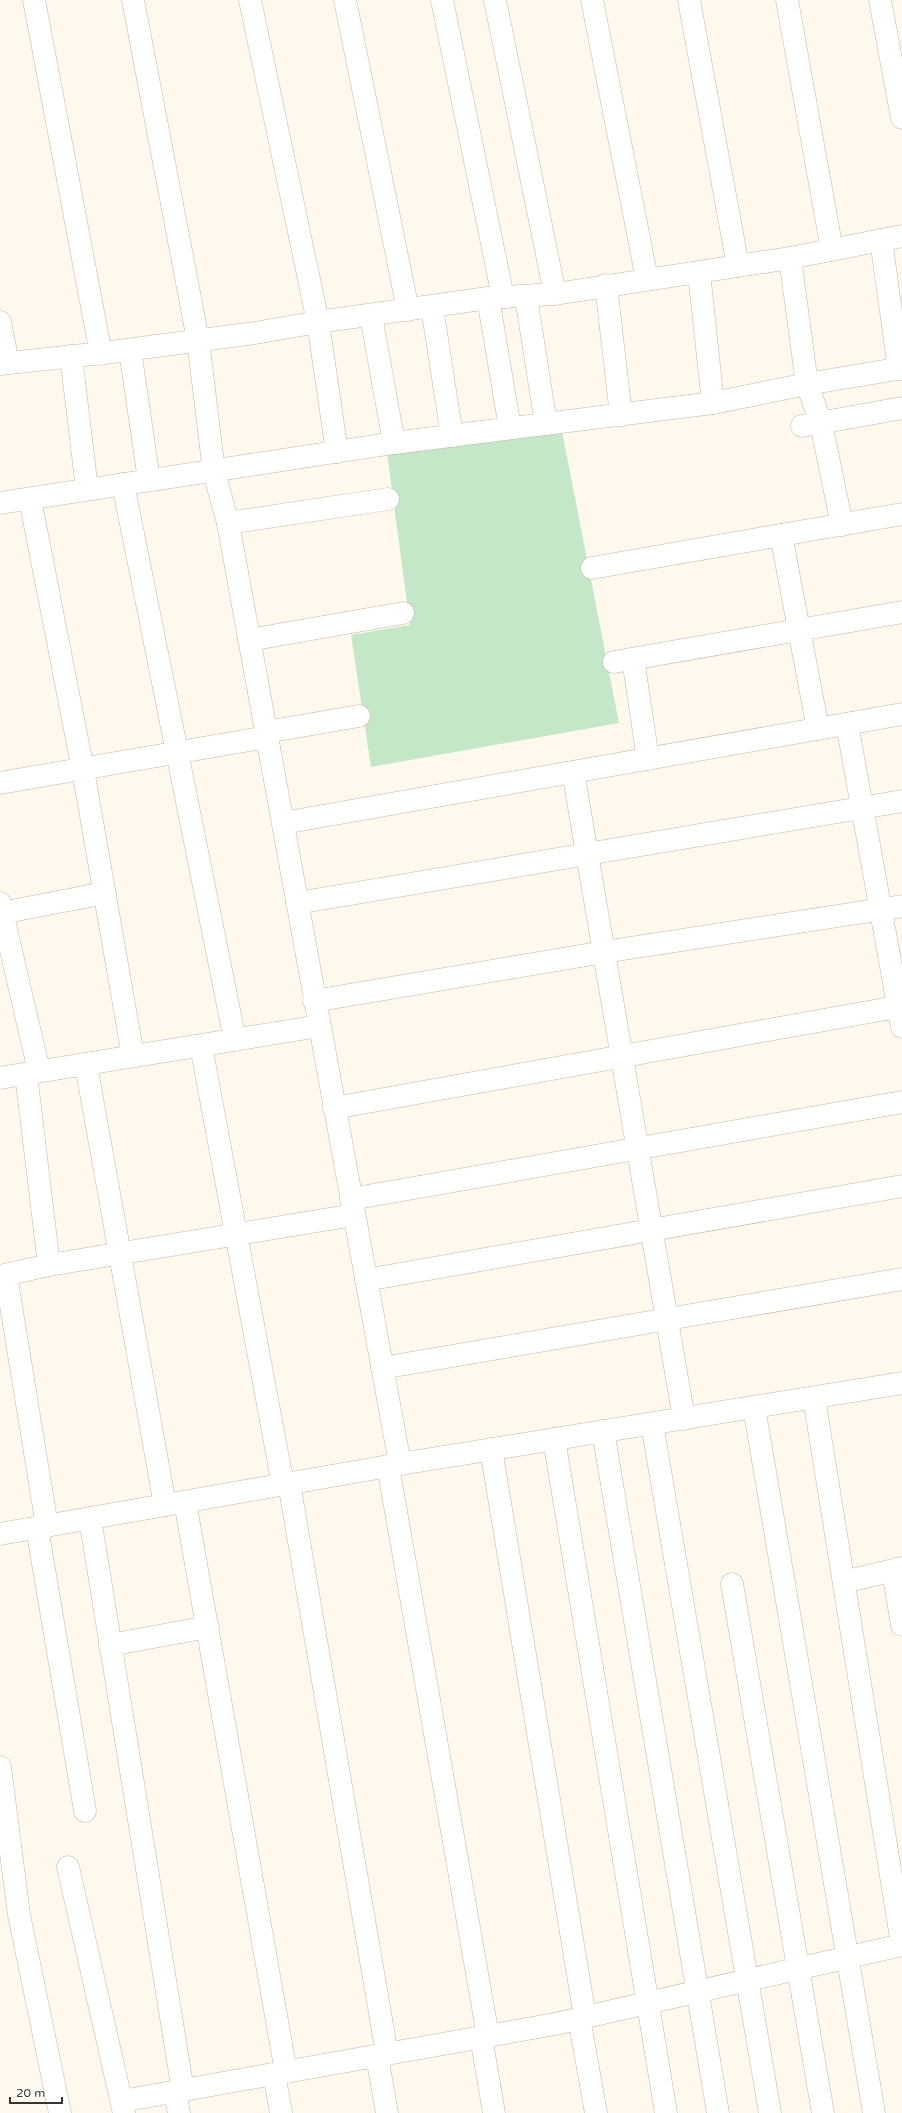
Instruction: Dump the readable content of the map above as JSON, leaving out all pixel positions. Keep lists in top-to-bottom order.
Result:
{
  "scale_bar": "20 m"
}
